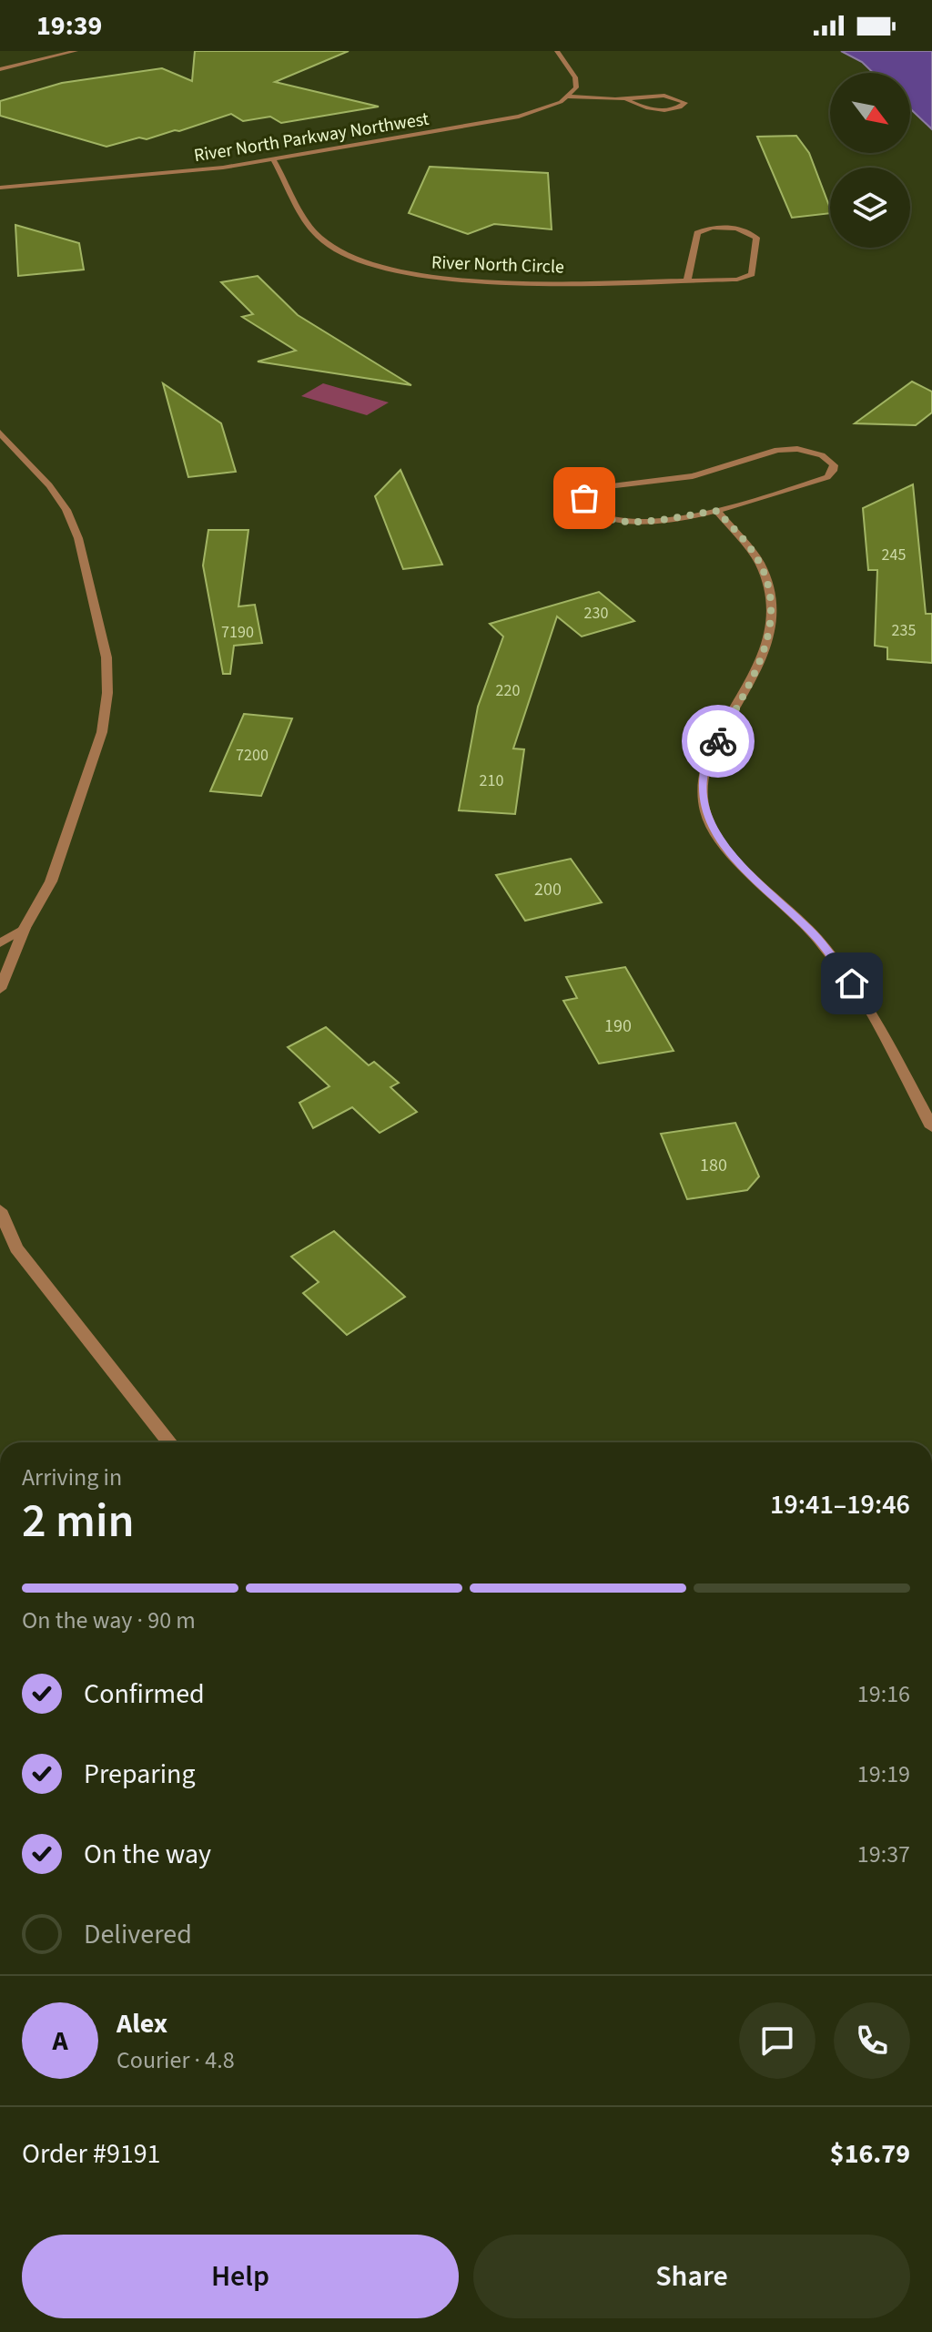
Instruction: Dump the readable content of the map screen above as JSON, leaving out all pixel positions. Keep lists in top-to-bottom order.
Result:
{
  "streets": {
    "street": ["River North Parkway Northwest", "River North Circle"]
  },
  "crossings": [
    ["River North Parkway Northwest", "River North Circle"]
  ],
  "house_numbers": [
    "245",
    "230",
    "235",
    "7190",
    "220",
    "7200",
    "210",
    "200",
    "190",
    "180"
  ],
  "north": "bottom right",
  "page": {
    "status": "19:39",
    "heading": ["2 min", "Arriving in", "19:41–19:46"],
    "panel": [
      "Alex",
      "Courier · 4.8",
      "Order #9191",
      "$16.79"
    ],
    "bar": "On the way · 90 m",
    "list": [
      ["Confirmed", "19:16"],
      ["Preparing", "19:19"],
      ["On the way", "19:37"],
      "Delivered"
    ],
    "round": "A",
    "buttons": ["Help", "Share"]
  }
}
